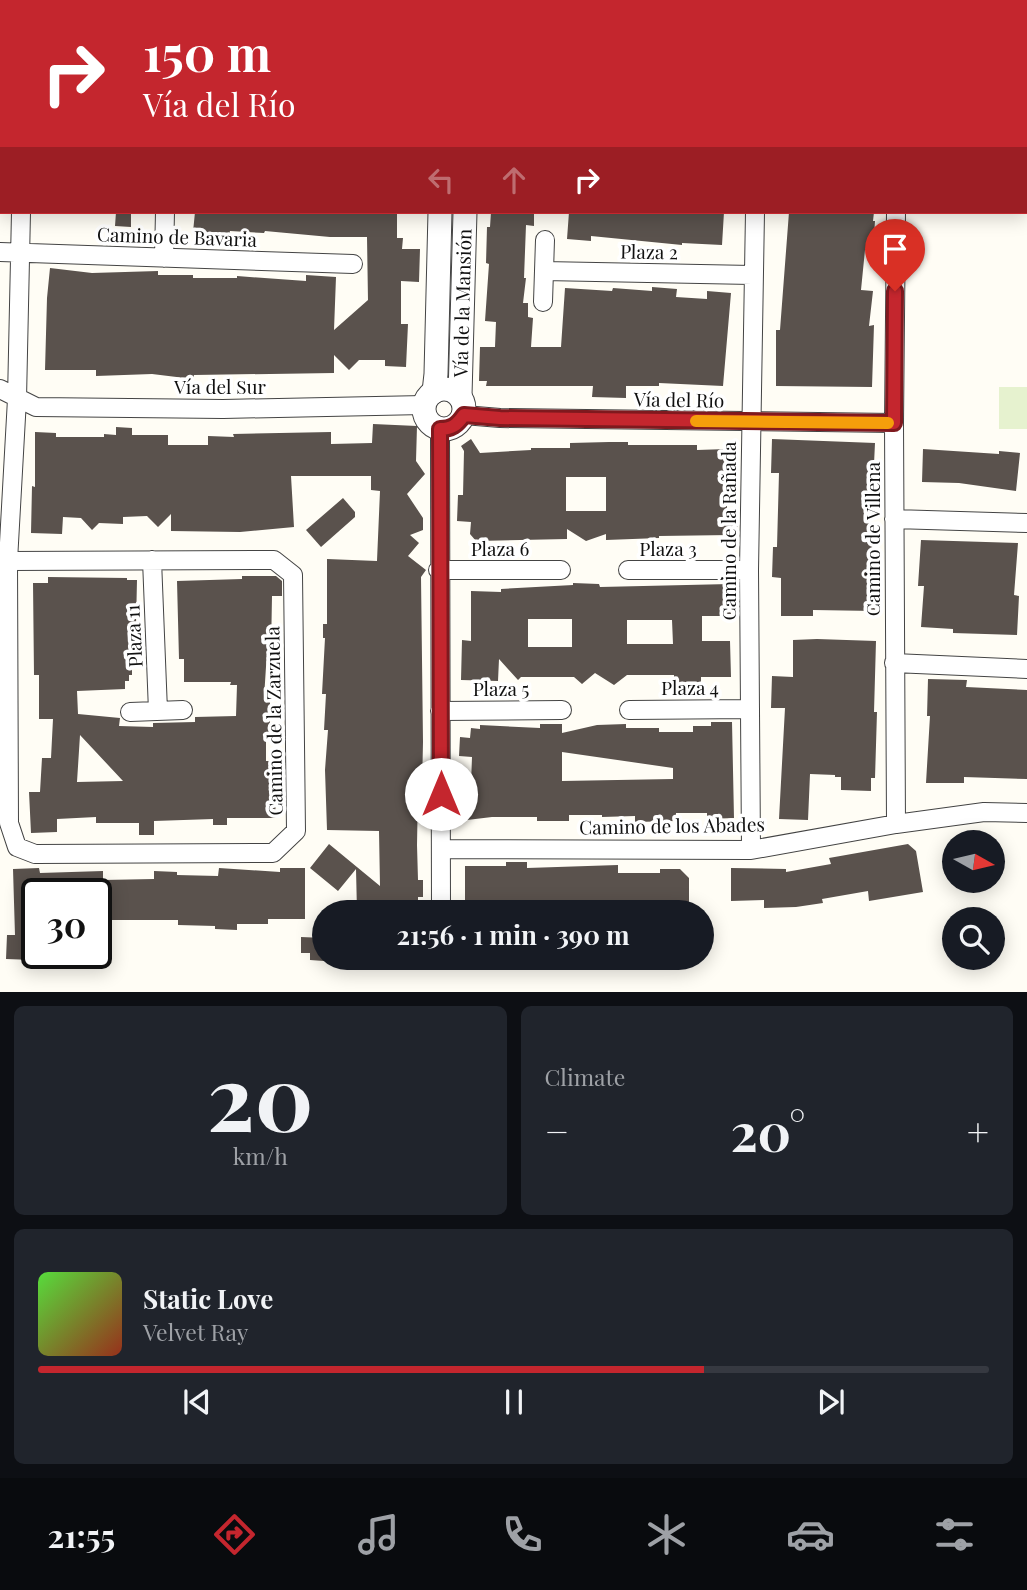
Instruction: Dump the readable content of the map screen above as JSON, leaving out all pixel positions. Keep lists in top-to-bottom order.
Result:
{
  "streets": {
    "street": [
      "Camino de Bavaria",
      "Plaza 2",
      "Vía de la Mansión",
      "Vía del Sur",
      "Vía del Río",
      "Camino de la Rañada",
      "Camino de Villena",
      "Plaza 6",
      "Plaza 3",
      "Plaza 11",
      "Plaza 4",
      "Plaza 5",
      "Camino de la Zarzuela",
      "Camino de los Abades"
    ]
  },
  "crossings": [
    ["Camino de Bavaria", "Camino de la Zarzuela"],
    ["Plaza 2", "Camino de la Rañada"],
    ["Vía de la Mansión", "Vía del Sur"],
    ["Vía de la Mansión", "Vía del Río"],
    ["Vía del Sur", "Vía del Río"],
    ["Vía del Sur", "Camino de la Zarzuela"],
    ["Vía del Río", "Camino de la Rañada"],
    ["Vía del Río", "Camino de Villena"],
    ["Camino de la Rañada", "Plaza 3"],
    ["Camino de la Rañada", "Plaza 4"],
    ["Camino de la Rañada", "Camino de los Abades"],
    ["Camino de Villena", "Camino de los Abades"],
    ["Plaza 11", "Camino de la Zarzuela"]
  ],
  "north": "right",
  "page": {
    "turn": ["150 m", "Vía del Río"],
    "limit": "30",
    "trip": "21:56 · 1 min · 390 m",
    "tile": [
      ["20", "km/h"],
      "Climate"
    ],
    "heat": ["−", "20°", "+"],
    "song": ["Static Love", "Velvet Ray"],
    "tabs": "21:55"
  }
}
